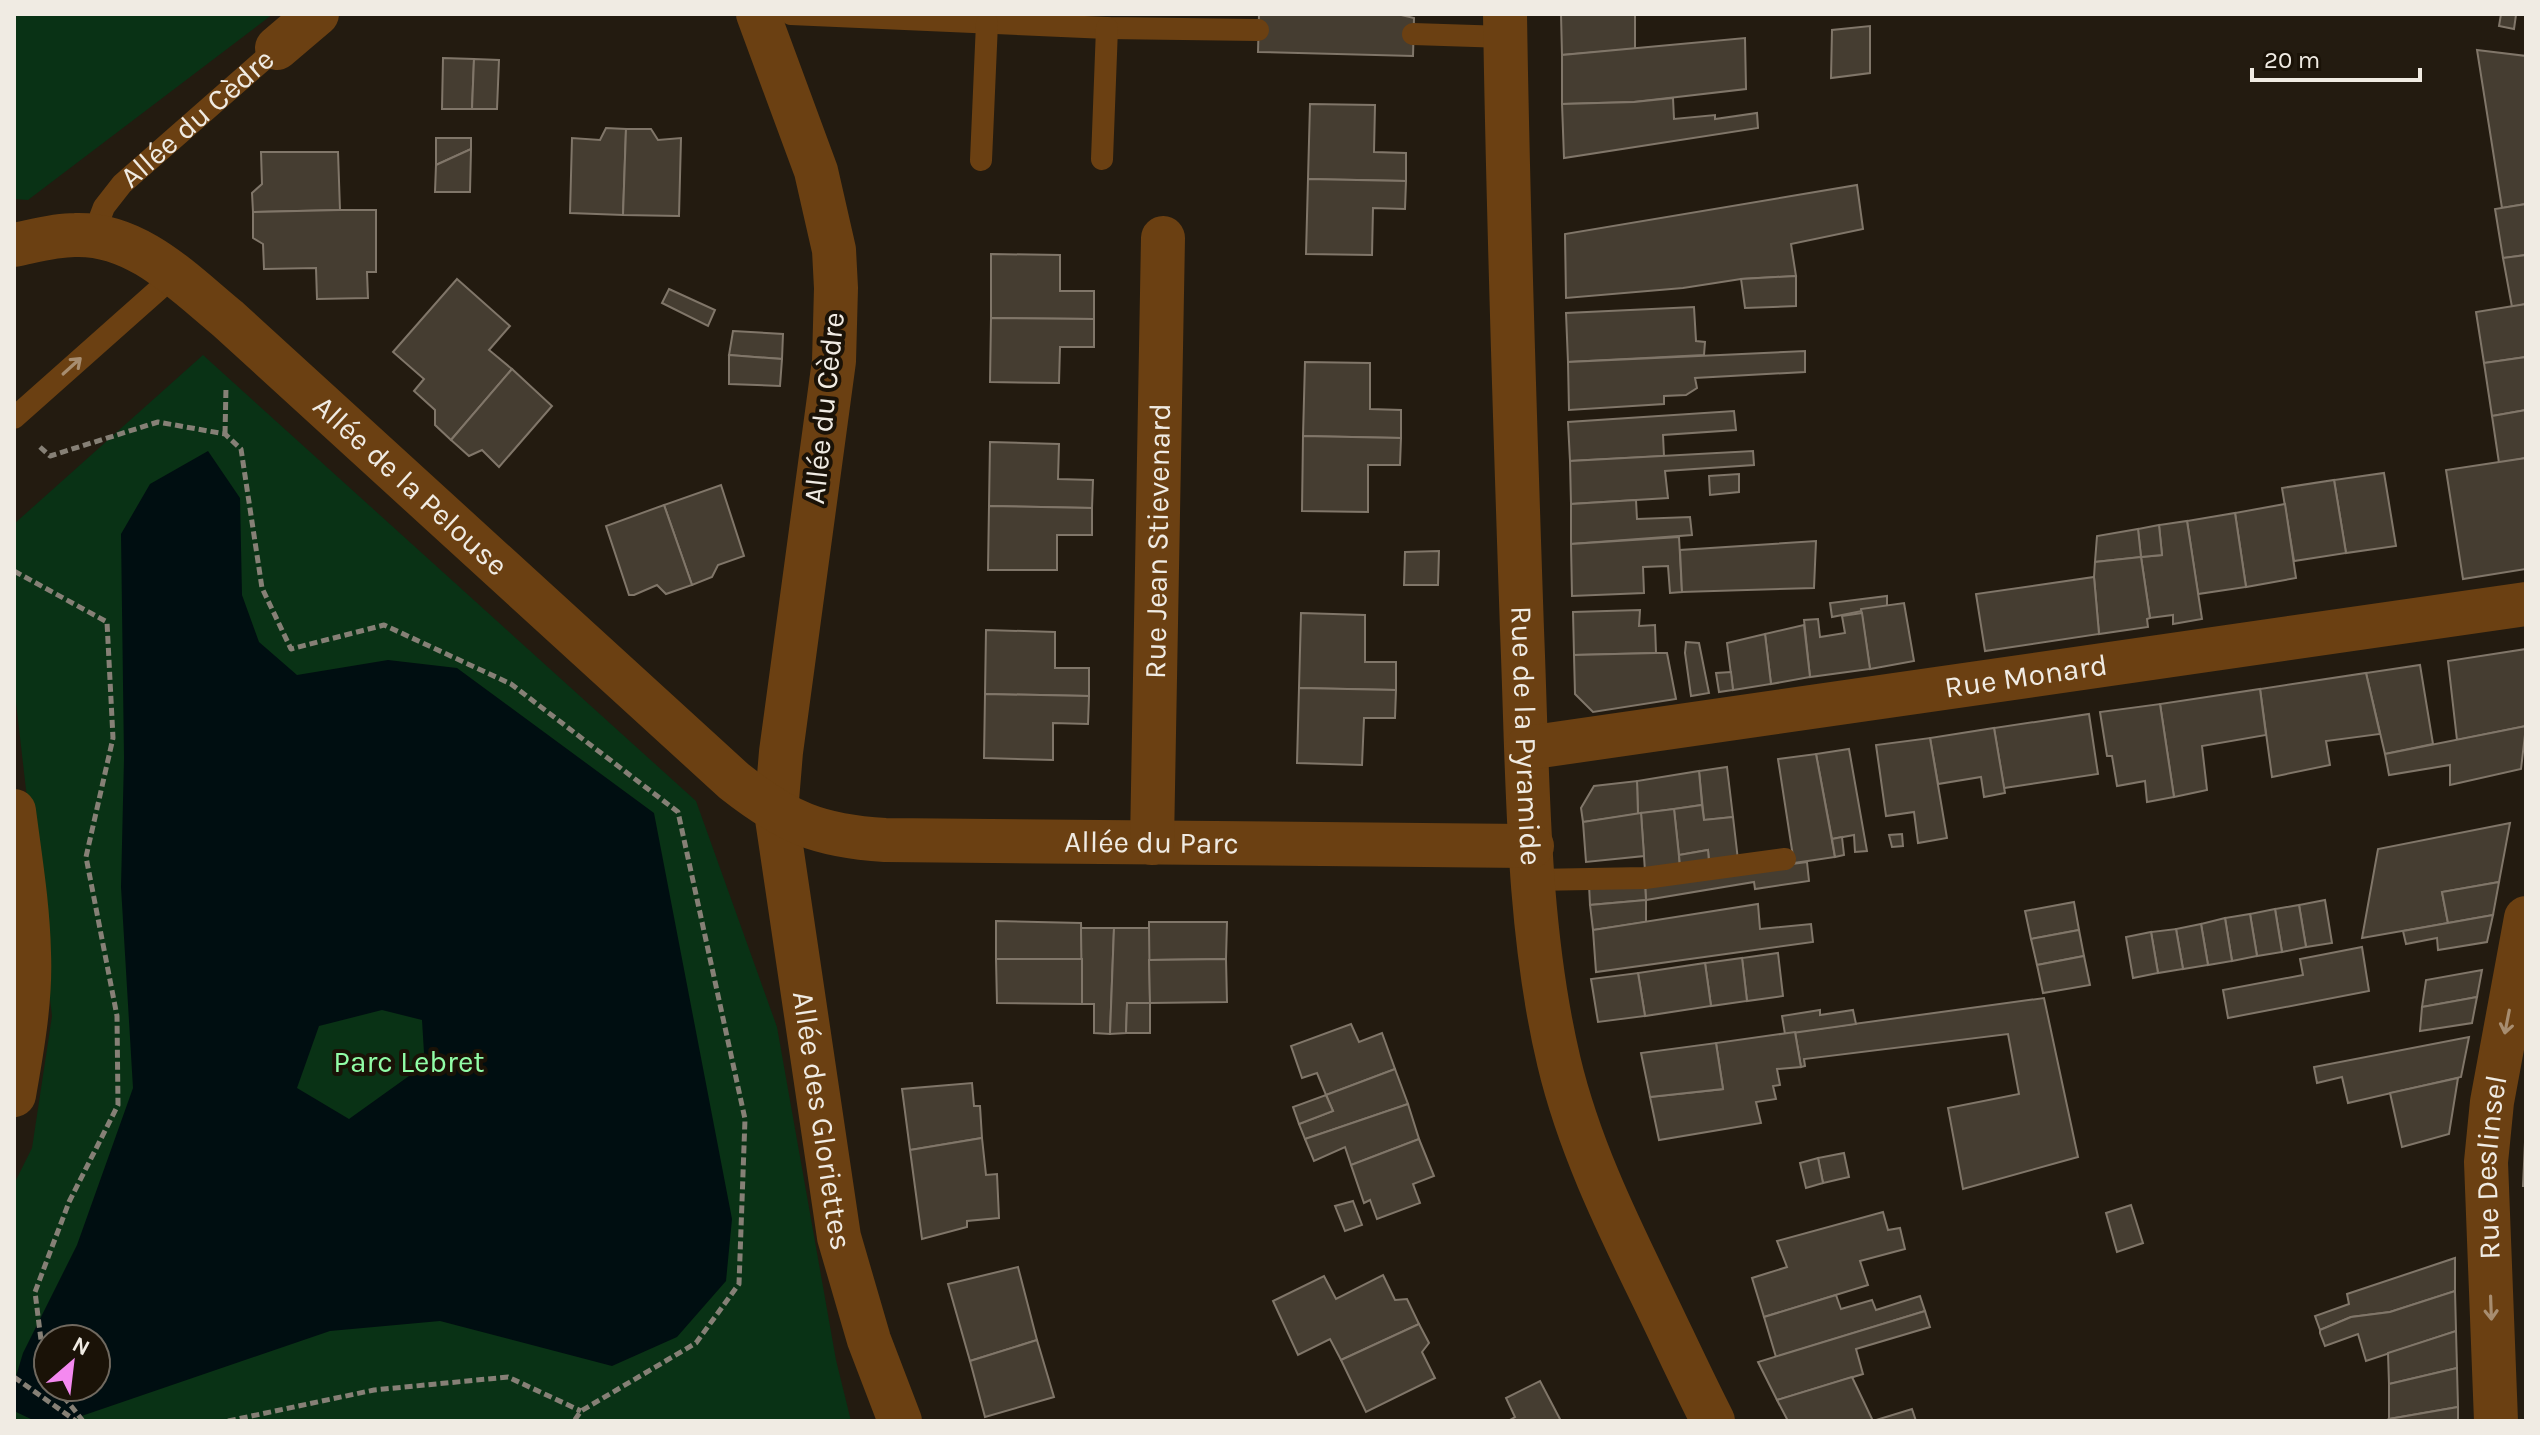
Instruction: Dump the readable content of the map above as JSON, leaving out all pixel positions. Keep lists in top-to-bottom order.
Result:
{
  "streets": {
    "street": [
      "Allée du Cèdre",
      "Allée de la Pelouse",
      "Rue Jean Stievenard",
      "Rue Monard",
      "Rue de la Pyramide",
      "Allée du Parc",
      "Allée des Gloriettes",
      "Rue Deslinsel"
    ]
  },
  "crossings": [
    ["Allée du Cèdre", "Allée de la Pelouse"],
    ["Allée du Cèdre", "Allée du Parc"],
    ["Allée du Cèdre", "Allée des Gloriettes"],
    ["Allée de la Pelouse", "Allée du Parc"],
    ["Allée de la Pelouse", "Allée des Gloriettes"],
    ["Rue Jean Stievenard", "Allée du Parc"],
    ["Rue Monard", "Rue de la Pyramide"],
    ["Rue de la Pyramide", "Allée du Parc"],
    ["Allée du Parc", "Allée des Gloriettes"]
  ],
  "one_way": ["Rue Deslinsel"],
  "parks": ["Parc Lebret"],
  "scale_bar": "20 m",
  "north": "top right"
}
